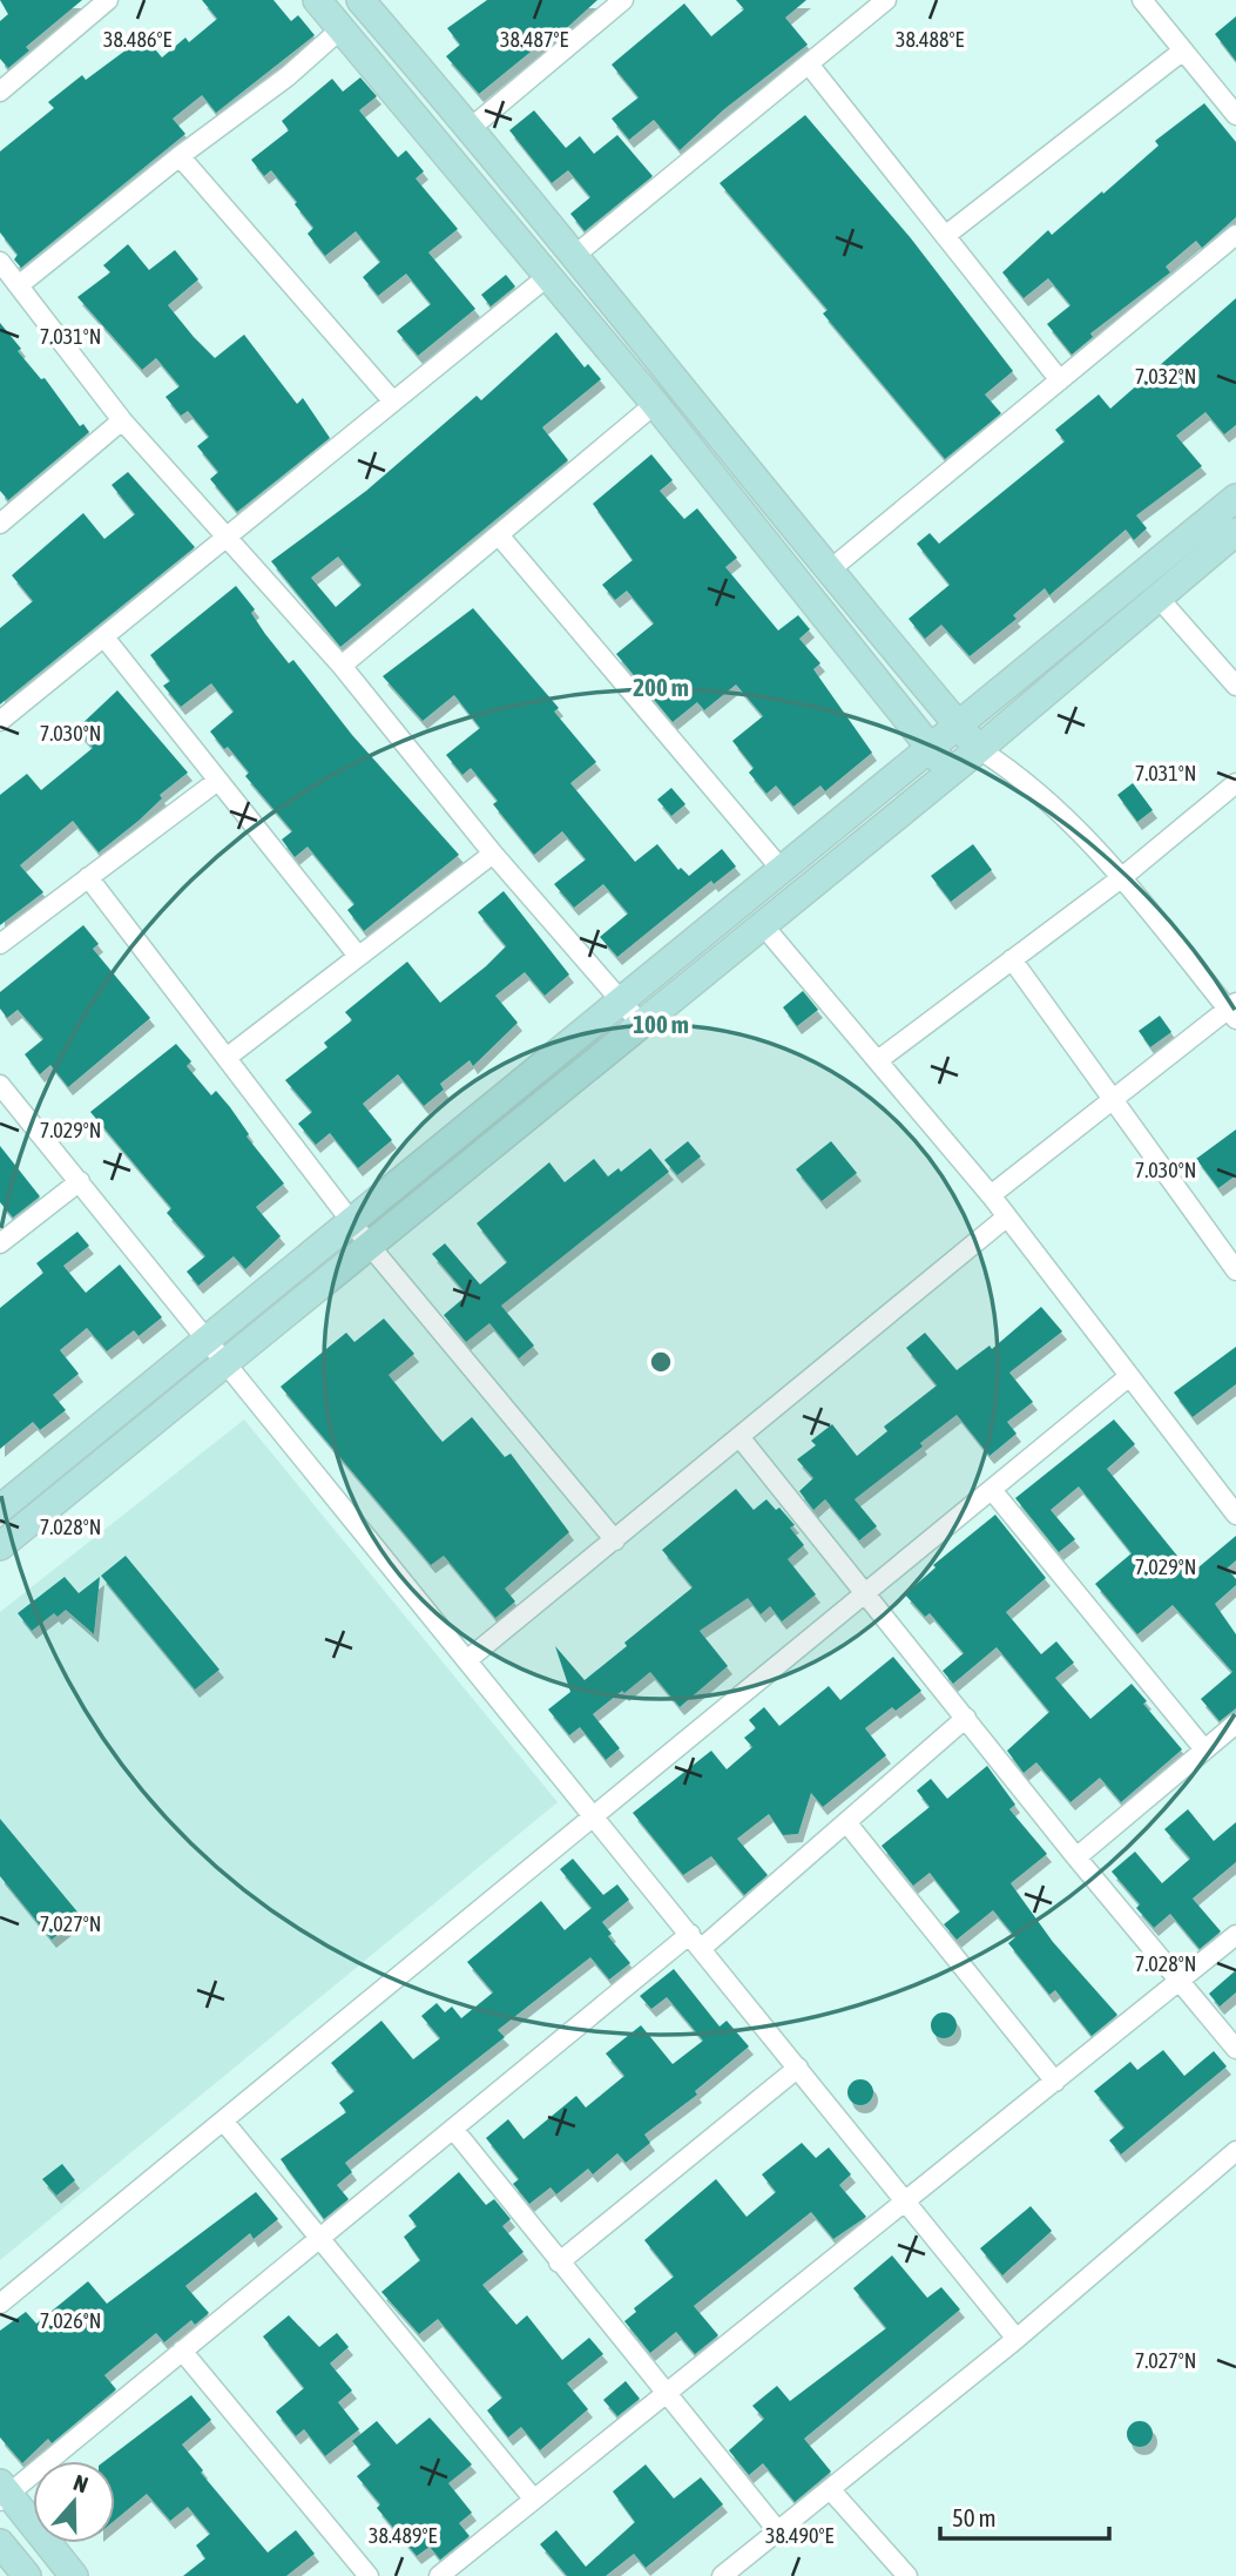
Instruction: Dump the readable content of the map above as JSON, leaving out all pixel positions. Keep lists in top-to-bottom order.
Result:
{
  "scale_bar": "50 m",
  "north": "top",
  "coordinates": [
    "38.486°E",
    "38.487°E",
    "38.488°E",
    "7.031°N",
    "7.032°N",
    "7.030°N",
    "7.029°N",
    "7.028°N",
    "7.027°N",
    "7.026°N",
    "38.489°E",
    "38.490°E"
  ],
  "rings": ["200 m", "100 m"]
}
